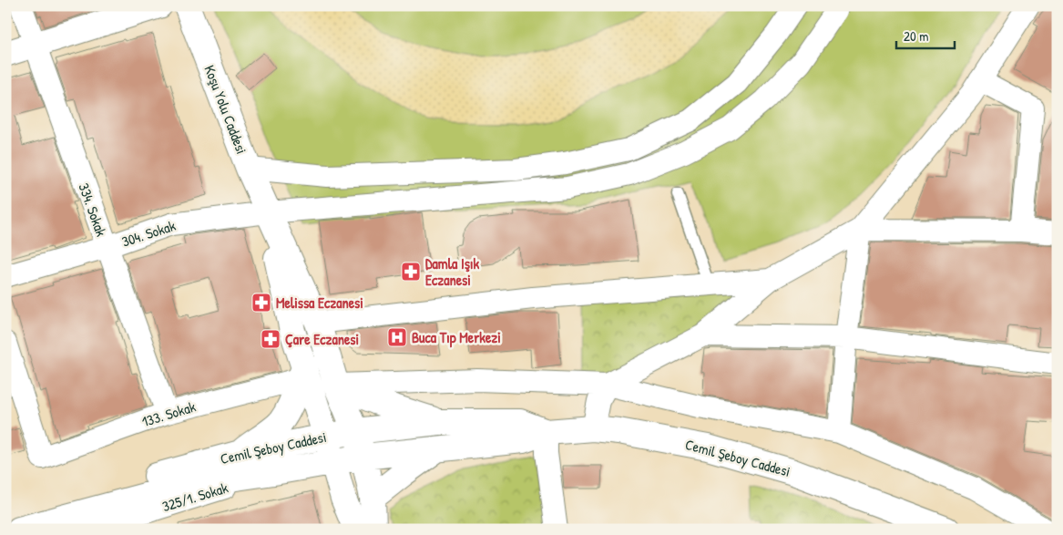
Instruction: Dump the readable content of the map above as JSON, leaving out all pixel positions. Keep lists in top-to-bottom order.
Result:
{
  "streets": {
    "main road": ["Koşu Yolu Caddesi", "Cemil Şeboy Caddesi"],
    "street": [
      "334. Sokak",
      "304. Sokak",
      "133. Sokak",
      "325/1. Sokak"
    ]
  },
  "crossings": [
    ["Koşu Yolu Caddesi", "304. Sokak"],
    ["Koşu Yolu Caddesi", "133. Sokak"],
    ["Koşu Yolu Caddesi", "Cemil Şeboy Caddesi"],
    ["334. Sokak", "304. Sokak"],
    ["334. Sokak", "133. Sokak"],
    ["Cemil Şeboy Caddesi", "325/1. Sokak"]
  ],
  "places": {
    "pharmacy": ["Damla Işık Eczanesi", "Melissa Eczanesi", "Çare Eczanesi"],
    "hospital": ["Buca Tıp Merkezi"]
  },
  "scale_bar": "20 m"
}
